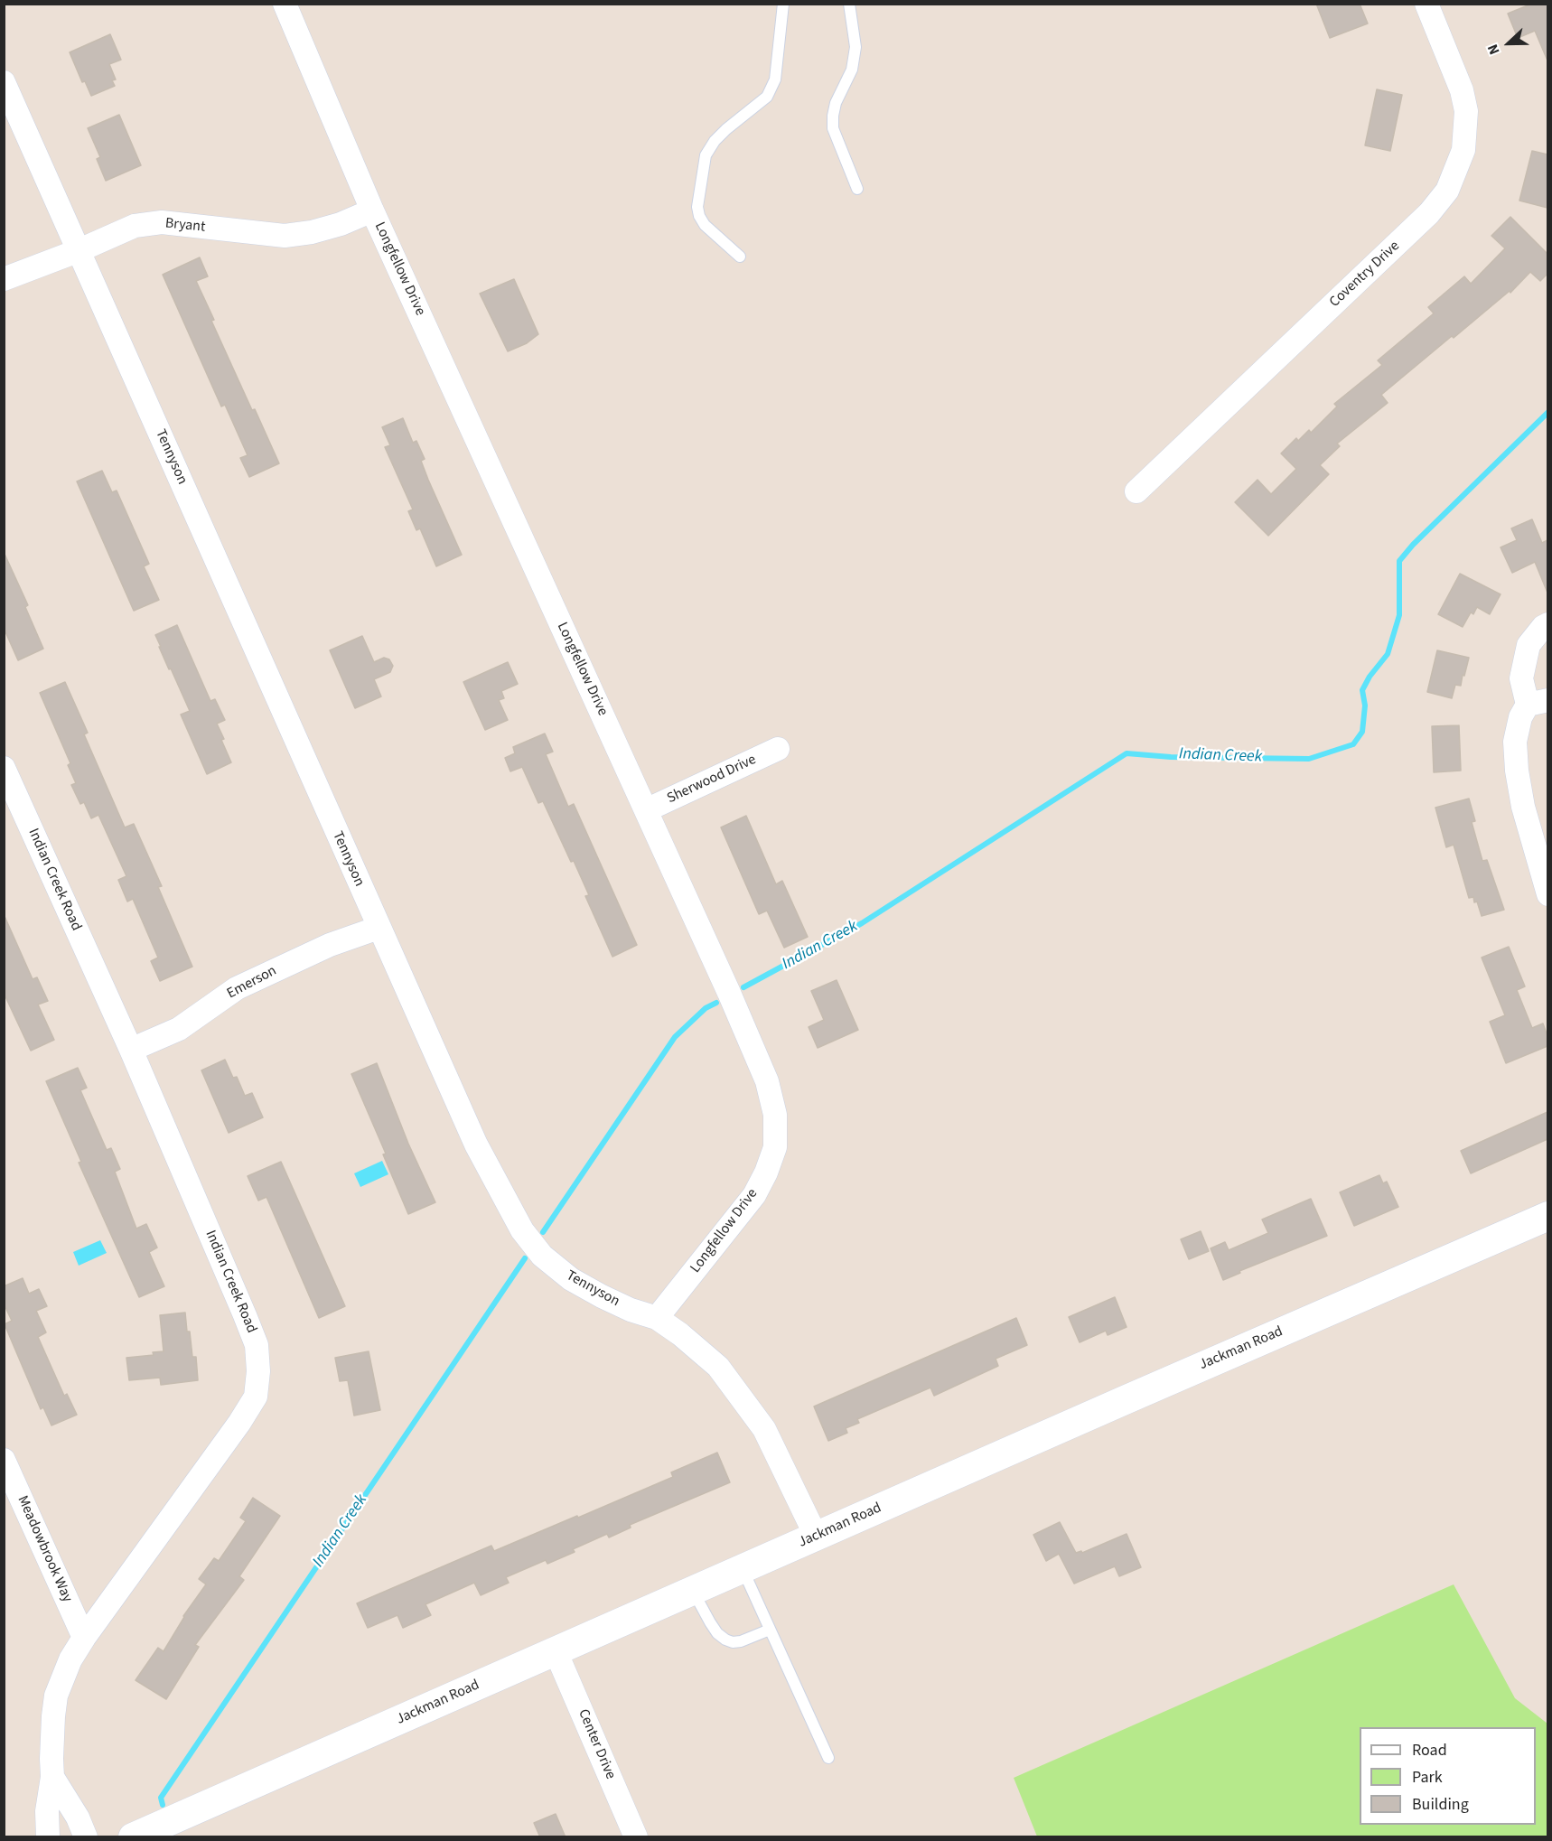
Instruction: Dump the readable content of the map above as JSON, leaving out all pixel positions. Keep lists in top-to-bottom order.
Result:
{
  "streets": {
    "street": [
      "Bryant",
      "Longfellow Drive",
      "Coventry Drive",
      "Tennyson",
      "Sherwood Drive",
      "Indian Creek Road",
      "Emerson",
      "Jackman Road",
      "Meadowbrook Way",
      "Center Drive"
    ]
  },
  "crossings": [
    ["Bryant", "Longfellow Drive"],
    ["Bryant", "Tennyson"],
    ["Longfellow Drive", "Tennyson"],
    ["Longfellow Drive", "Sherwood Drive"],
    ["Tennyson", "Emerson"],
    ["Tennyson", "Jackman Road"],
    ["Indian Creek Road", "Emerson"],
    ["Indian Creek Road", "Meadowbrook Way"],
    ["Jackman Road", "Center Drive"]
  ],
  "water": ["Indian Creek"],
  "legend": ["Road", "Park", "Building"],
  "north": "left"
}
